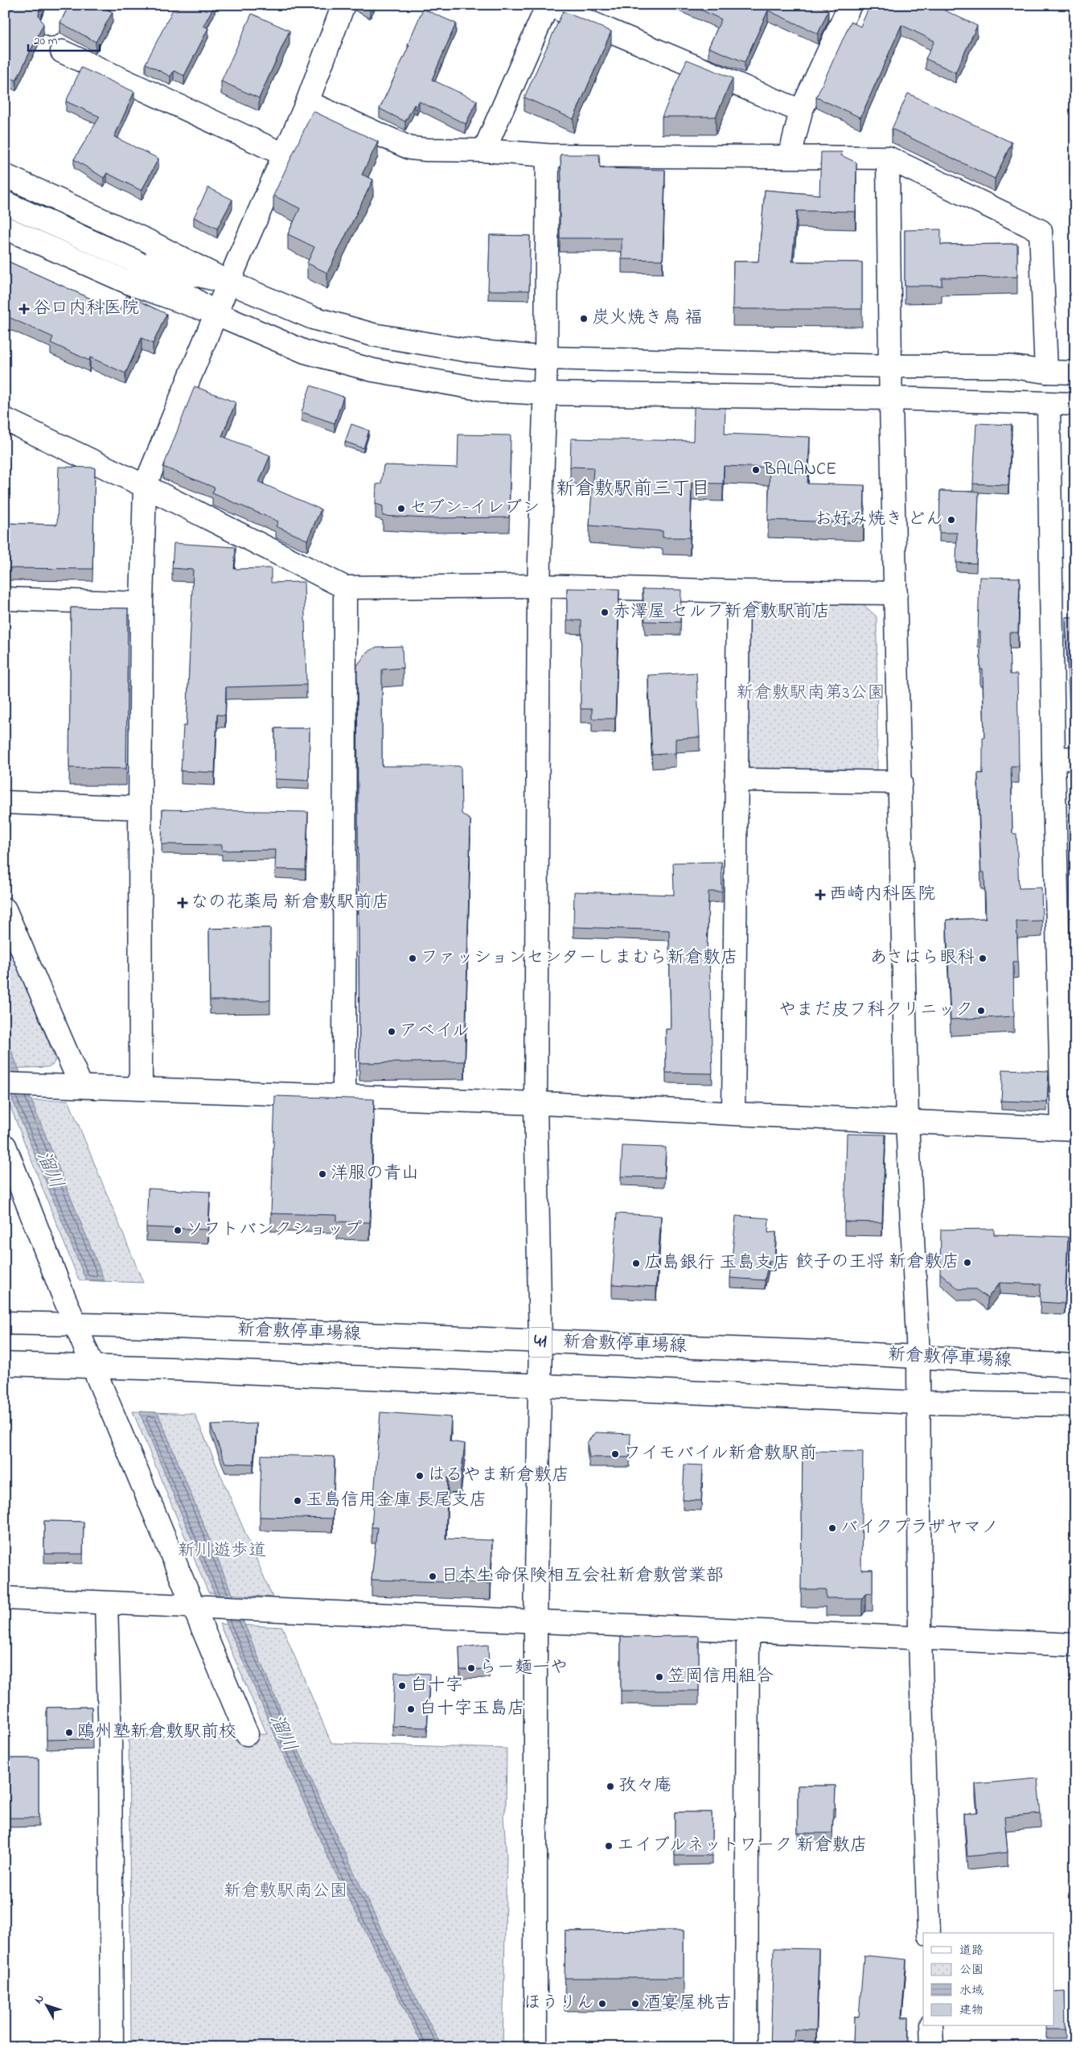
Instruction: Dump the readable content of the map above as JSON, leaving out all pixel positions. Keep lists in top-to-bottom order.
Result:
{
  "streets": {
    "street": ["新倉敷停車場線", "41"]
  },
  "districts": ["新倉敷駅前三丁目"],
  "water": ["溜川"],
  "parks": ["新倉敷駅南第3公園", "新川遊歩道", "新倉敷駅南公園"],
  "places": {
    "health": ["谷口内科医院", "西崎内科医院", "なの花薬局 新倉敷駅前店"],
    "other": [
      "炭火焼き鳥 福",
      "BALANCE",
      "セブン-イレブン",
      "お好み焼き どん",
      "赤澤屋 セルフ新倉敷駅前店",
      "ファッションセンターしまむら新倉敷店",
      "あさはら眼科",
      "やまだ皮フ科クリニック",
      "アベイル",
      "洋服の青山",
      "ソフトバンクショップ",
      "餃子の王将 新倉敷店",
      "広島銀行 玉島支店",
      "ワイモバイル新倉敷駅前",
      "はるやま新倉敷店",
      "玉島信用金庫 長尾支店",
      "バイクプラザヤマノ",
      "日本生命保険相互会社新倉敷営業部",
      "らー麺一や",
      "笠岡信用組合",
      "白十字",
      "白十字玉島店",
      "鴎州塾新倉敷駅前校",
      "孜々庵",
      "エイブルネットワーク 新倉敷店",
      "ほうりん",
      "酒宴屋桃吉"
    ]
  },
  "legend": [
    "道路",
    "公園",
    "水域",
    "建物"
  ],
  "scale_bar": "20 m",
  "north": "top left"
}
